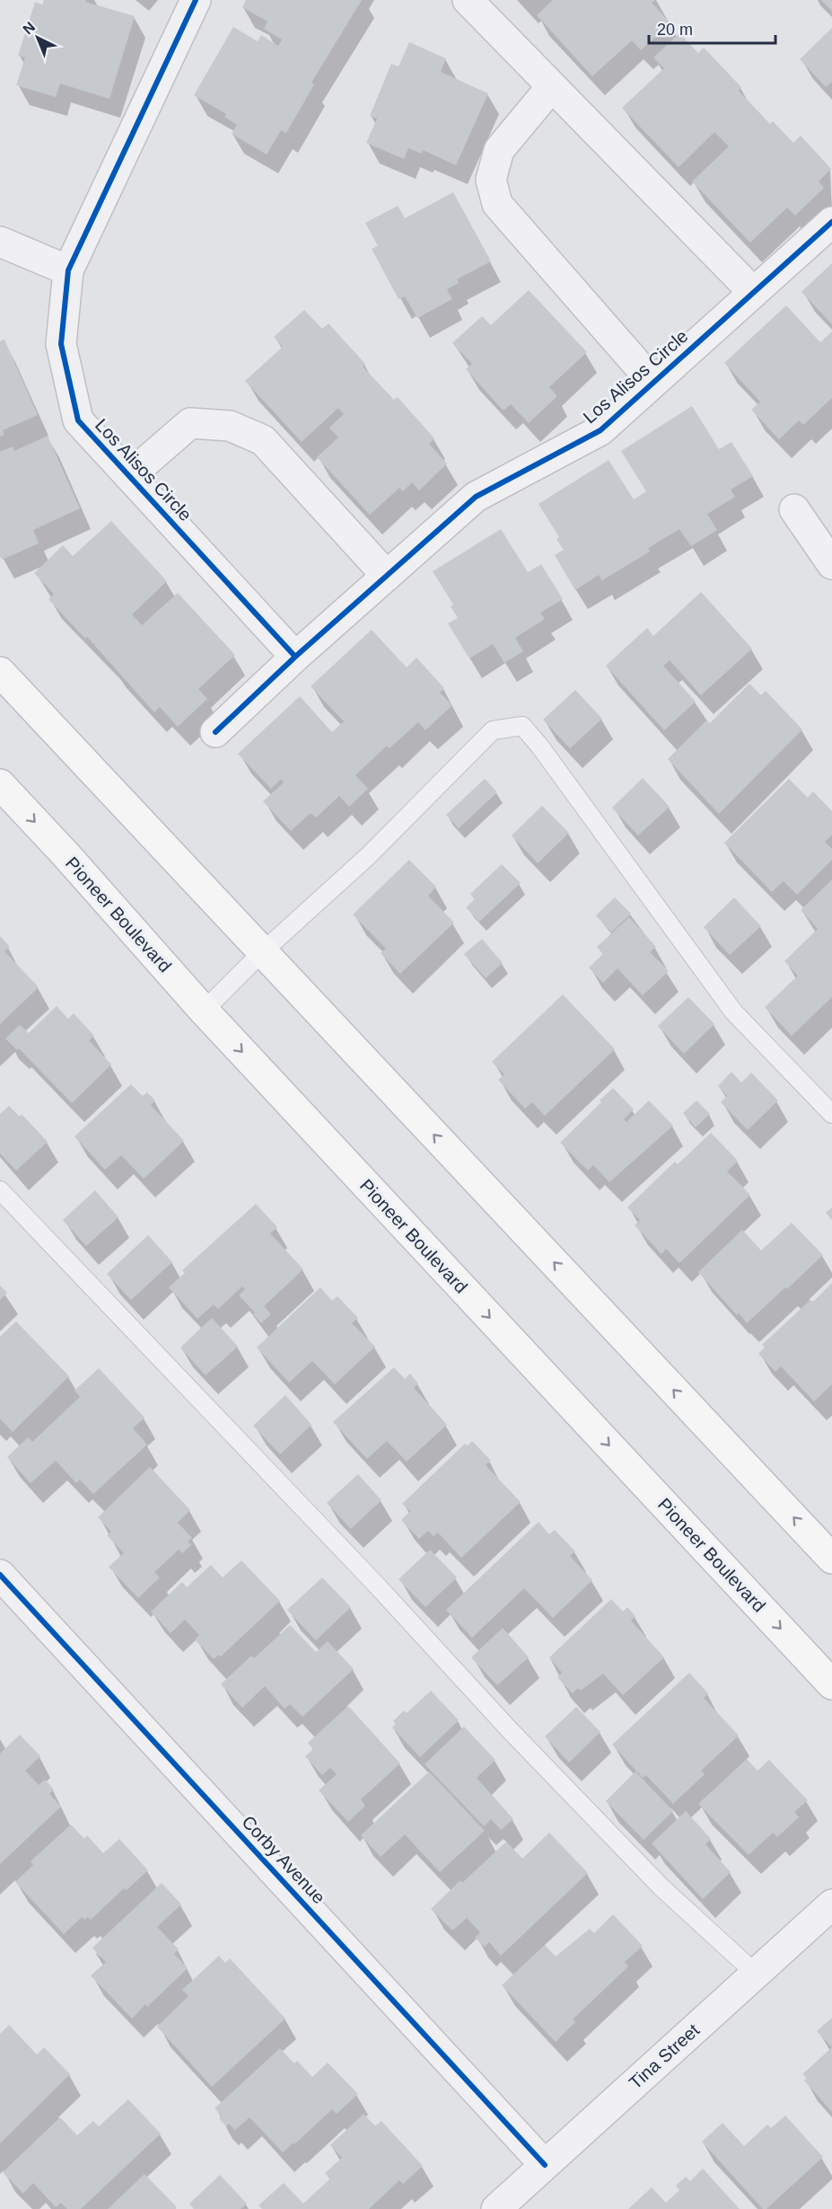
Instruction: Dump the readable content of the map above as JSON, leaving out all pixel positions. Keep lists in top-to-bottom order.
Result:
{
  "streets": {
    "main road": ["Pioneer Boulevard"],
    "street": ["Los Alisos Circle", "Corby Avenue", "Tina Street"]
  },
  "crossings": [
    ["Corby Avenue", "Tina Street"]
  ],
  "scale_bar": "20 m",
  "north": "top left"
}
